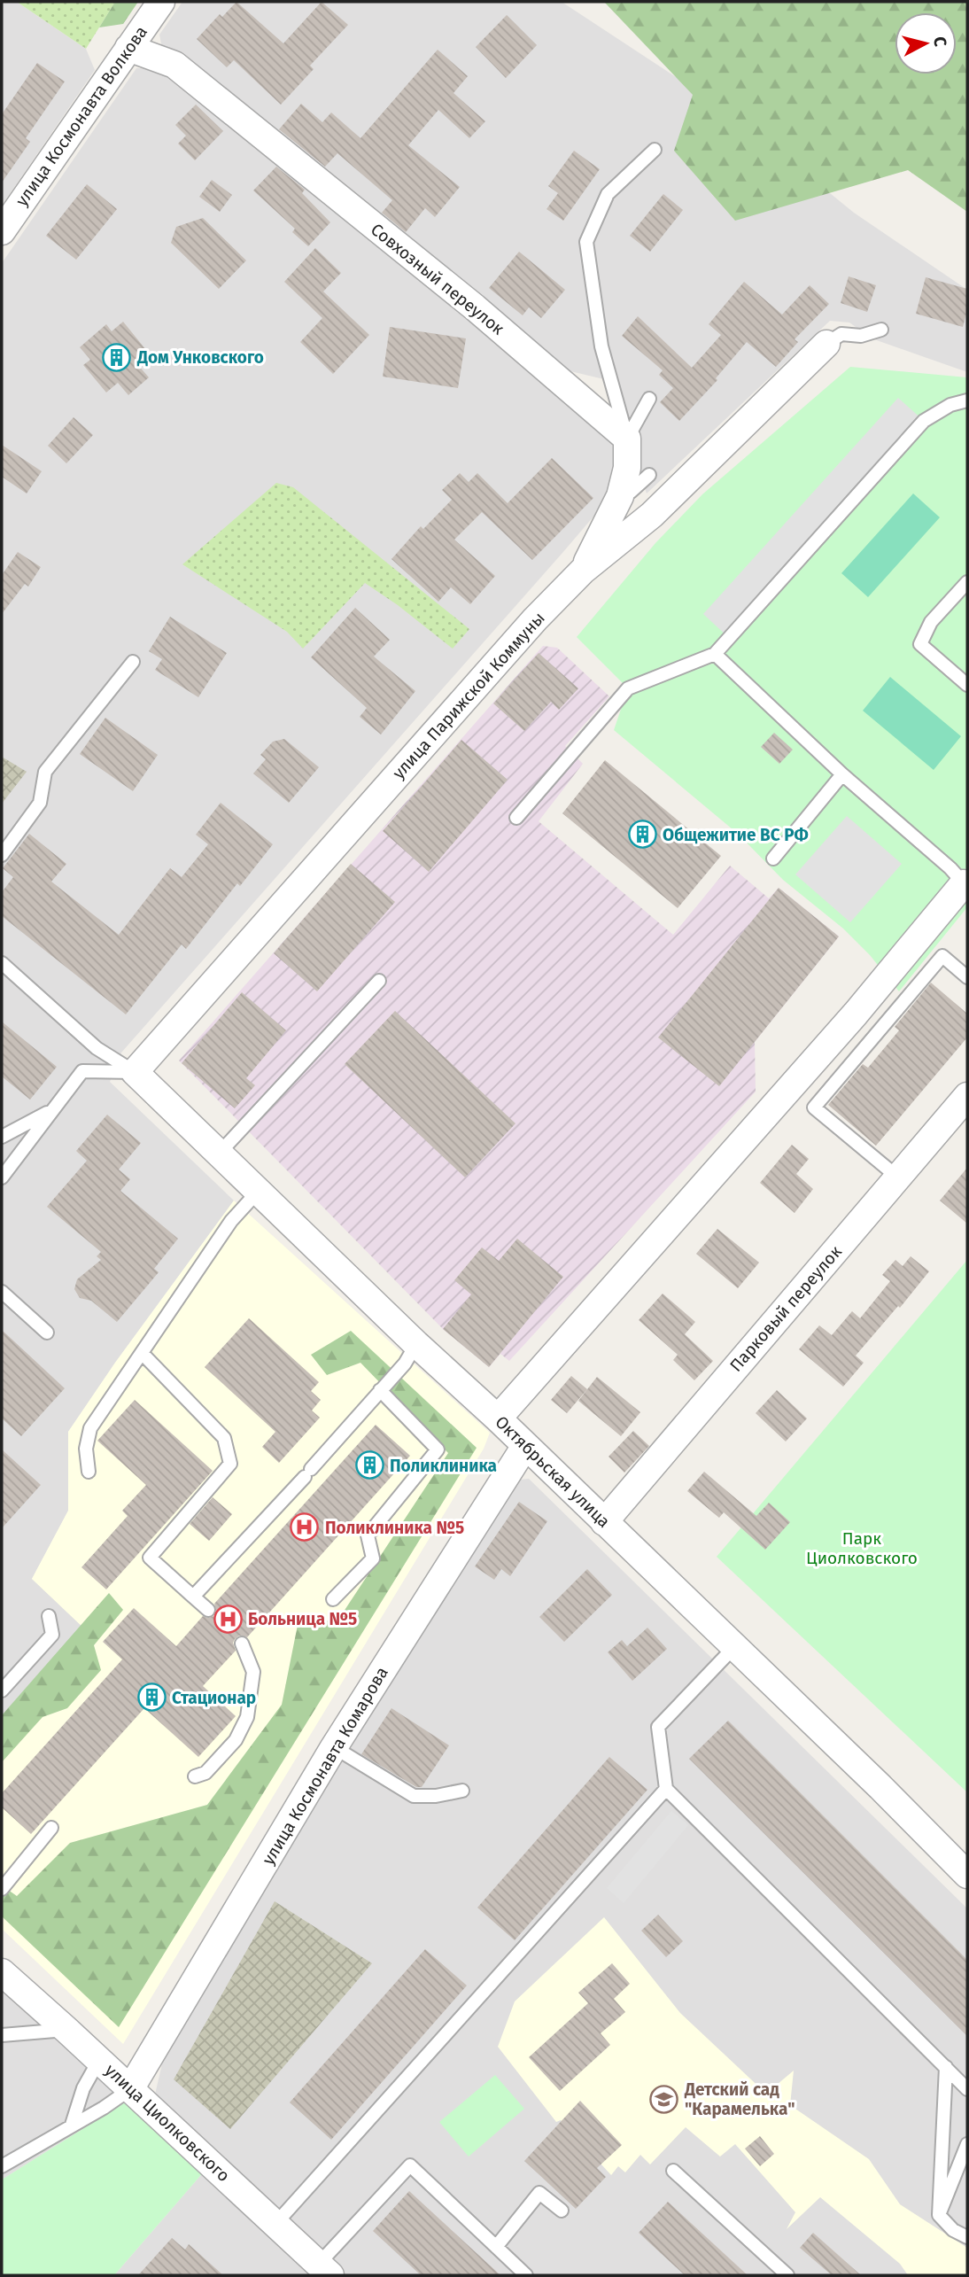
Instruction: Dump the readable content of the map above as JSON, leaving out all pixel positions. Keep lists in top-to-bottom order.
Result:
{
  "streets": {
    "street": [
      "улица Космонавта Волкова",
      "Совхозный переулок",
      "улица Парижской Коммуны",
      "Парковый переулок",
      "Октябрьская улица",
      "улица Космонавта Комарова",
      "улица Циолковского"
    ]
  },
  "crossings": [
    ["улица Космонавта Волкова", "Совхозный переулок"],
    ["улица Парижской Коммуны", "Октябрьская улица"],
    ["Парковый переулок", "Октябрьская улица"],
    ["Октябрьская улица", "улица Космонавта Комарова"],
    ["улица Космонавта Комарова", "улица Циолковского"]
  ],
  "parks": ["Парк Циолковского"],
  "places": {
    "building": [
      "Дом Унковского",
      "Общежитие ВС РФ",
      "Поликлиника",
      "Стационар"
    ],
    "hospital": ["Поликлиника №5", "Больница №5"],
    "school or university": ["Детский сад \"Карамелька\""]
  },
  "north": "right"
}
